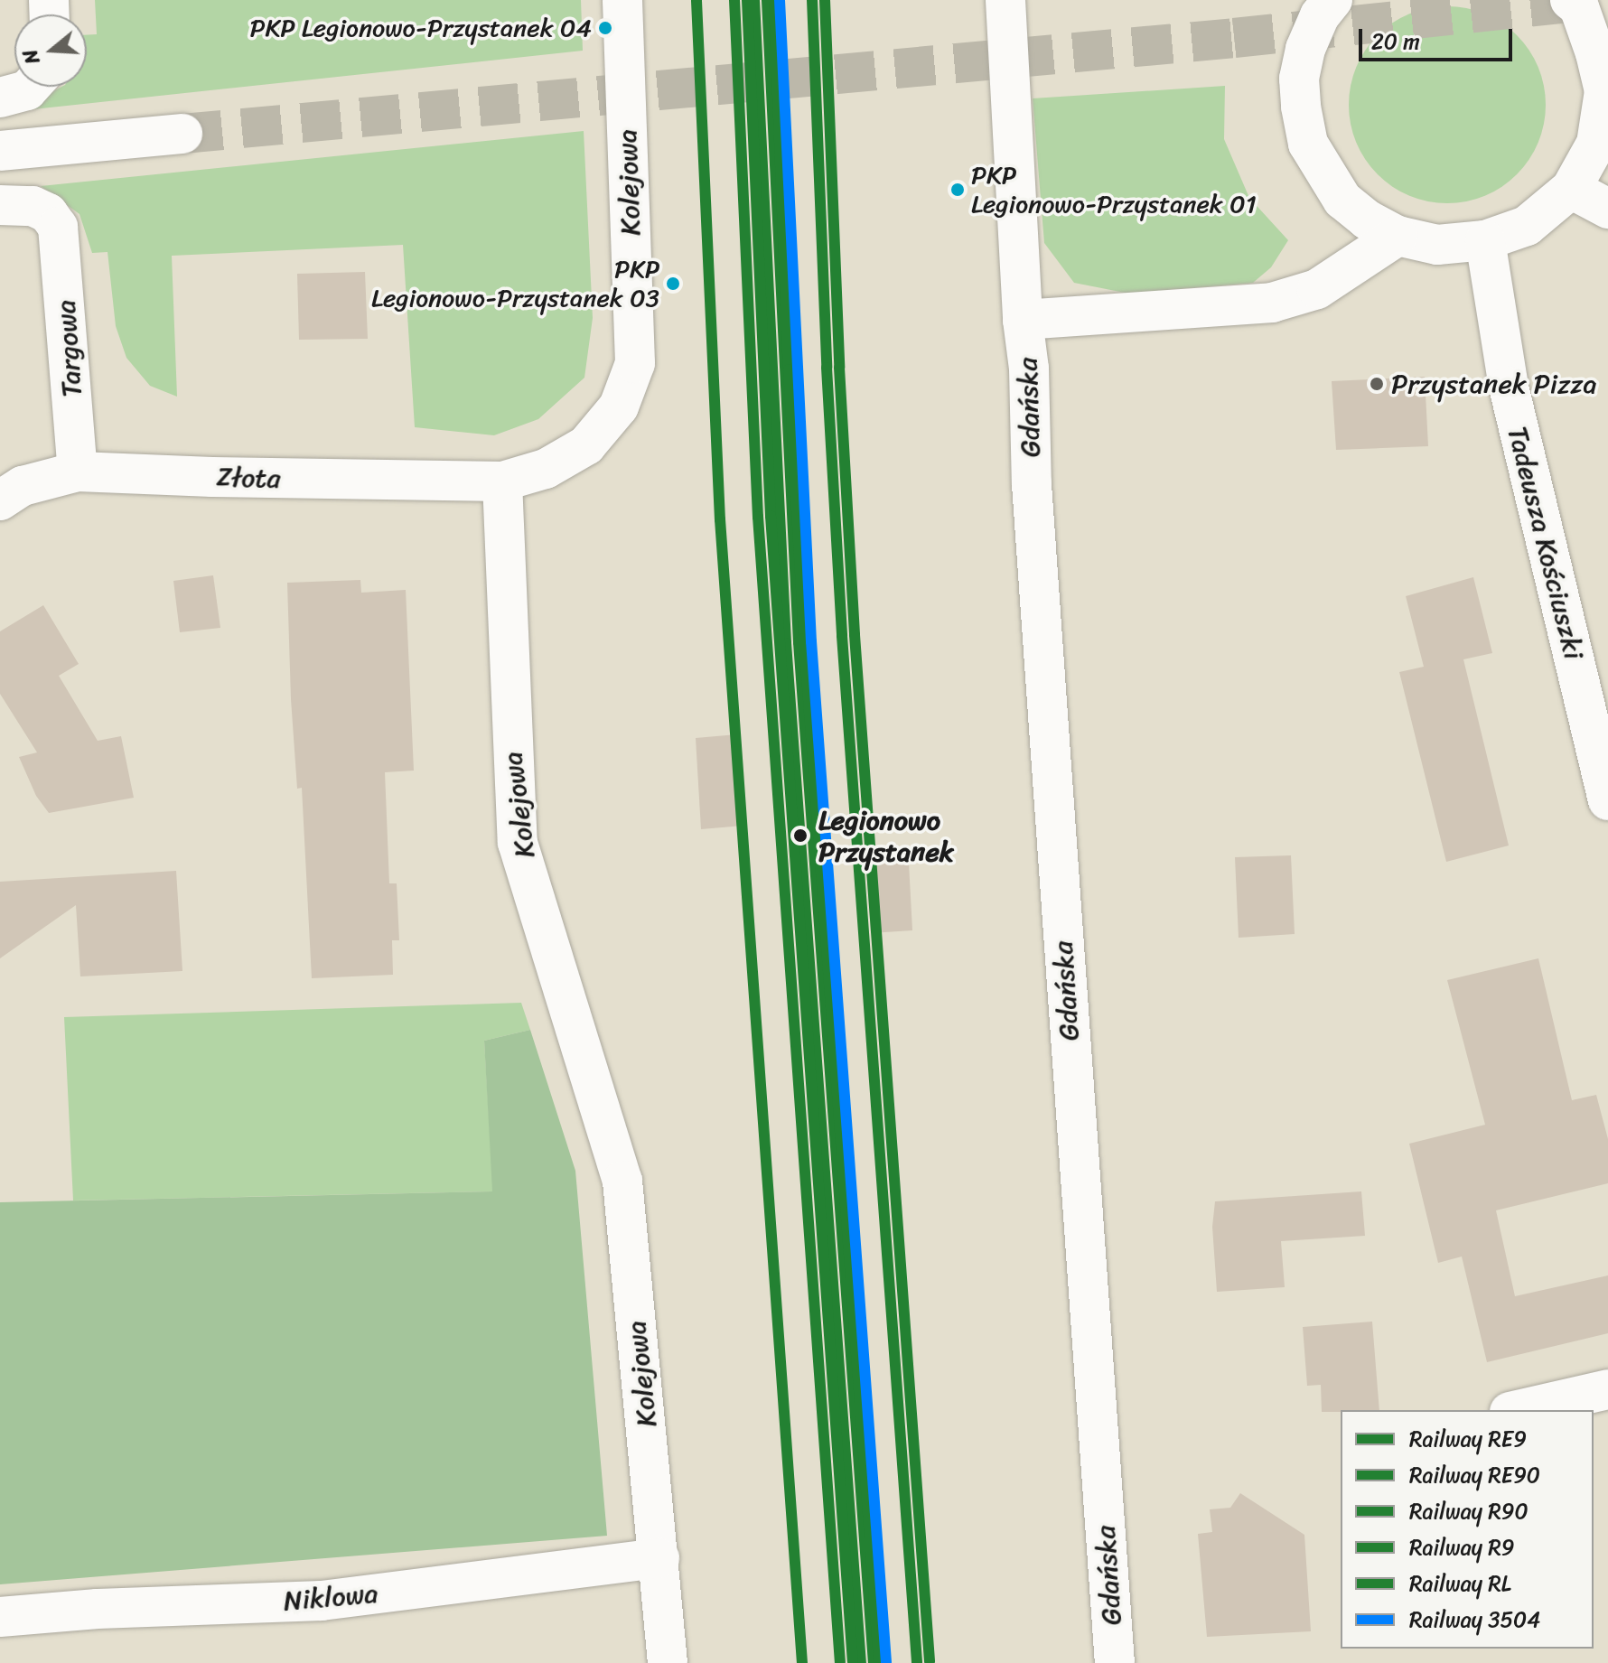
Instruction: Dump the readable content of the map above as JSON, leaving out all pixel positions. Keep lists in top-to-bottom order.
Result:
{
  "streets": {
    "street": [
      "Kolejowa",
      "Targowa",
      "Gdańska",
      "Złota",
      "Tadeusza Kościuszki",
      "Niklowa"
    ]
  },
  "crossings": [
    ["Kolejowa", "Złota"],
    ["Kolejowa", "Niklowa"],
    ["Targowa", "Złota"]
  ],
  "places": [
    "PKP Legionowo-Przystanek 04",
    "PKP Legionowo-Przystanek 01",
    "PKP Legionowo-Przystanek 03",
    "Przystanek Pizza",
    "Legionowo Przystanek"
  ],
  "lines": [
    "rail line RE9",
    "rail line R90",
    "rail line RL",
    "rail line 3504",
    "rail line RE90",
    "rail line R9"
  ],
  "legend": [
    "Railway RE9",
    "Railway RE90",
    "Railway R90",
    "Railway R9",
    "Railway RL",
    "Railway 3504"
  ],
  "scale_bar": "20 m",
  "north": "left"
}
